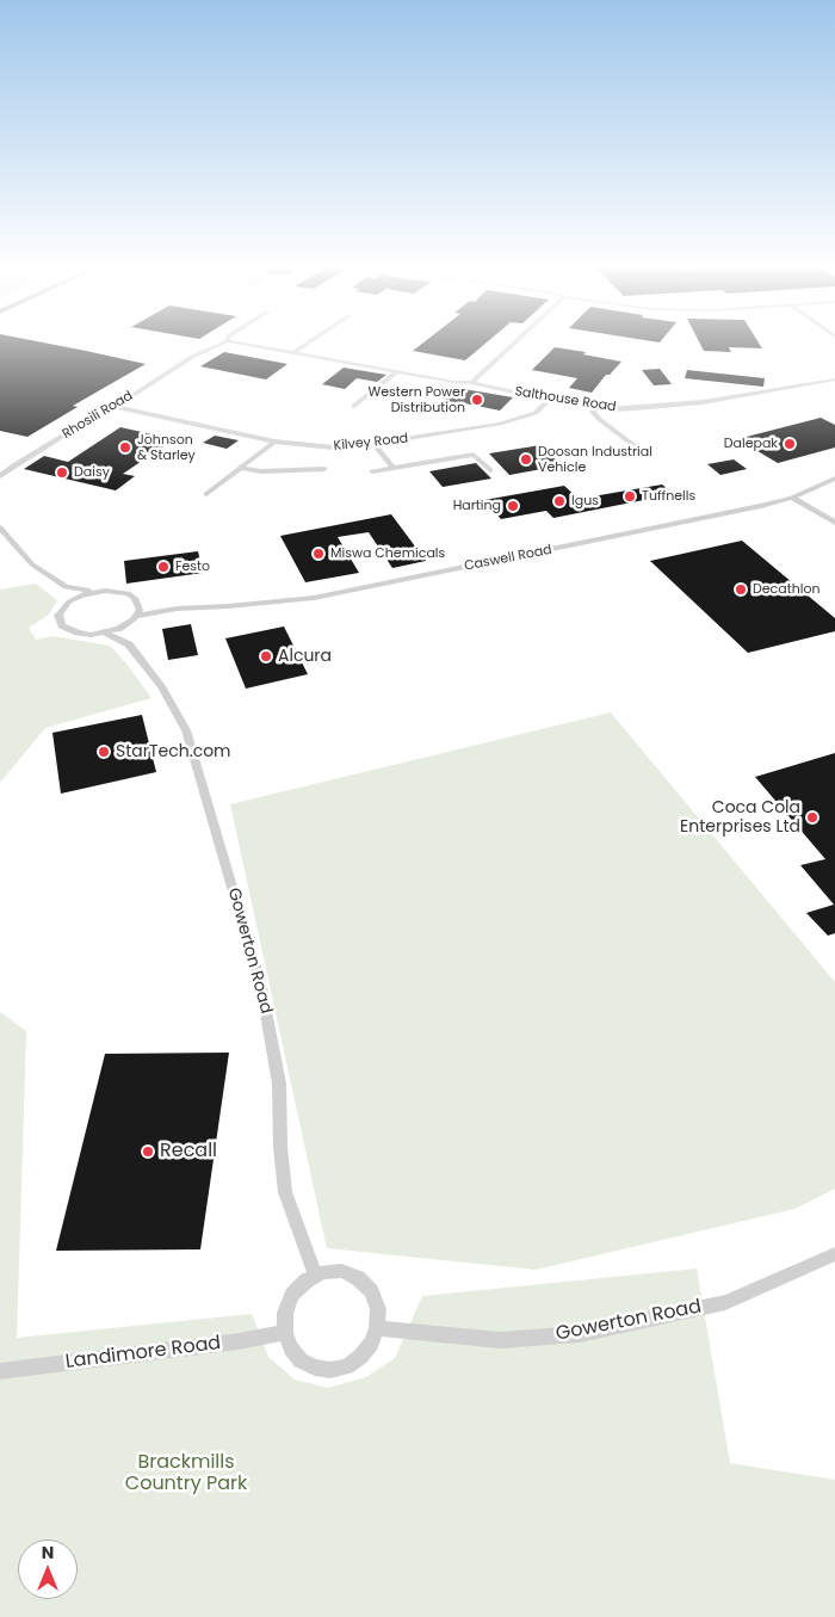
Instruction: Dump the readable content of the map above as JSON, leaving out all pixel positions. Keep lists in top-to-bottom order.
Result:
{
  "streets": {
    "street": [
      "Salthouse Road",
      "Rhosili Road",
      "Kilvey Road",
      "Caswell Road",
      "Gowerton Road",
      "Landimore Road"
    ]
  },
  "crossings": [
    ["Salthouse Road", "Kilvey Road"],
    ["Rhosili Road", "Kilvey Road"],
    ["Gowerton Road", "Landimore Road"]
  ],
  "parks": ["Brackmills Country Park"],
  "places": [
    "Western Power Distribution",
    "Dalepak",
    "Johnson & Starley",
    "Doosan Industrial Vehicle",
    "Daisy",
    "Tuffnells",
    "Igus",
    "Harting",
    "Miswa Chemicals",
    "Festo",
    "Decathlon",
    "Alcura",
    "StarTech.com",
    "Coca Cola Enterprises Ltd",
    "Recall"
  ],
  "north": "top"
}
